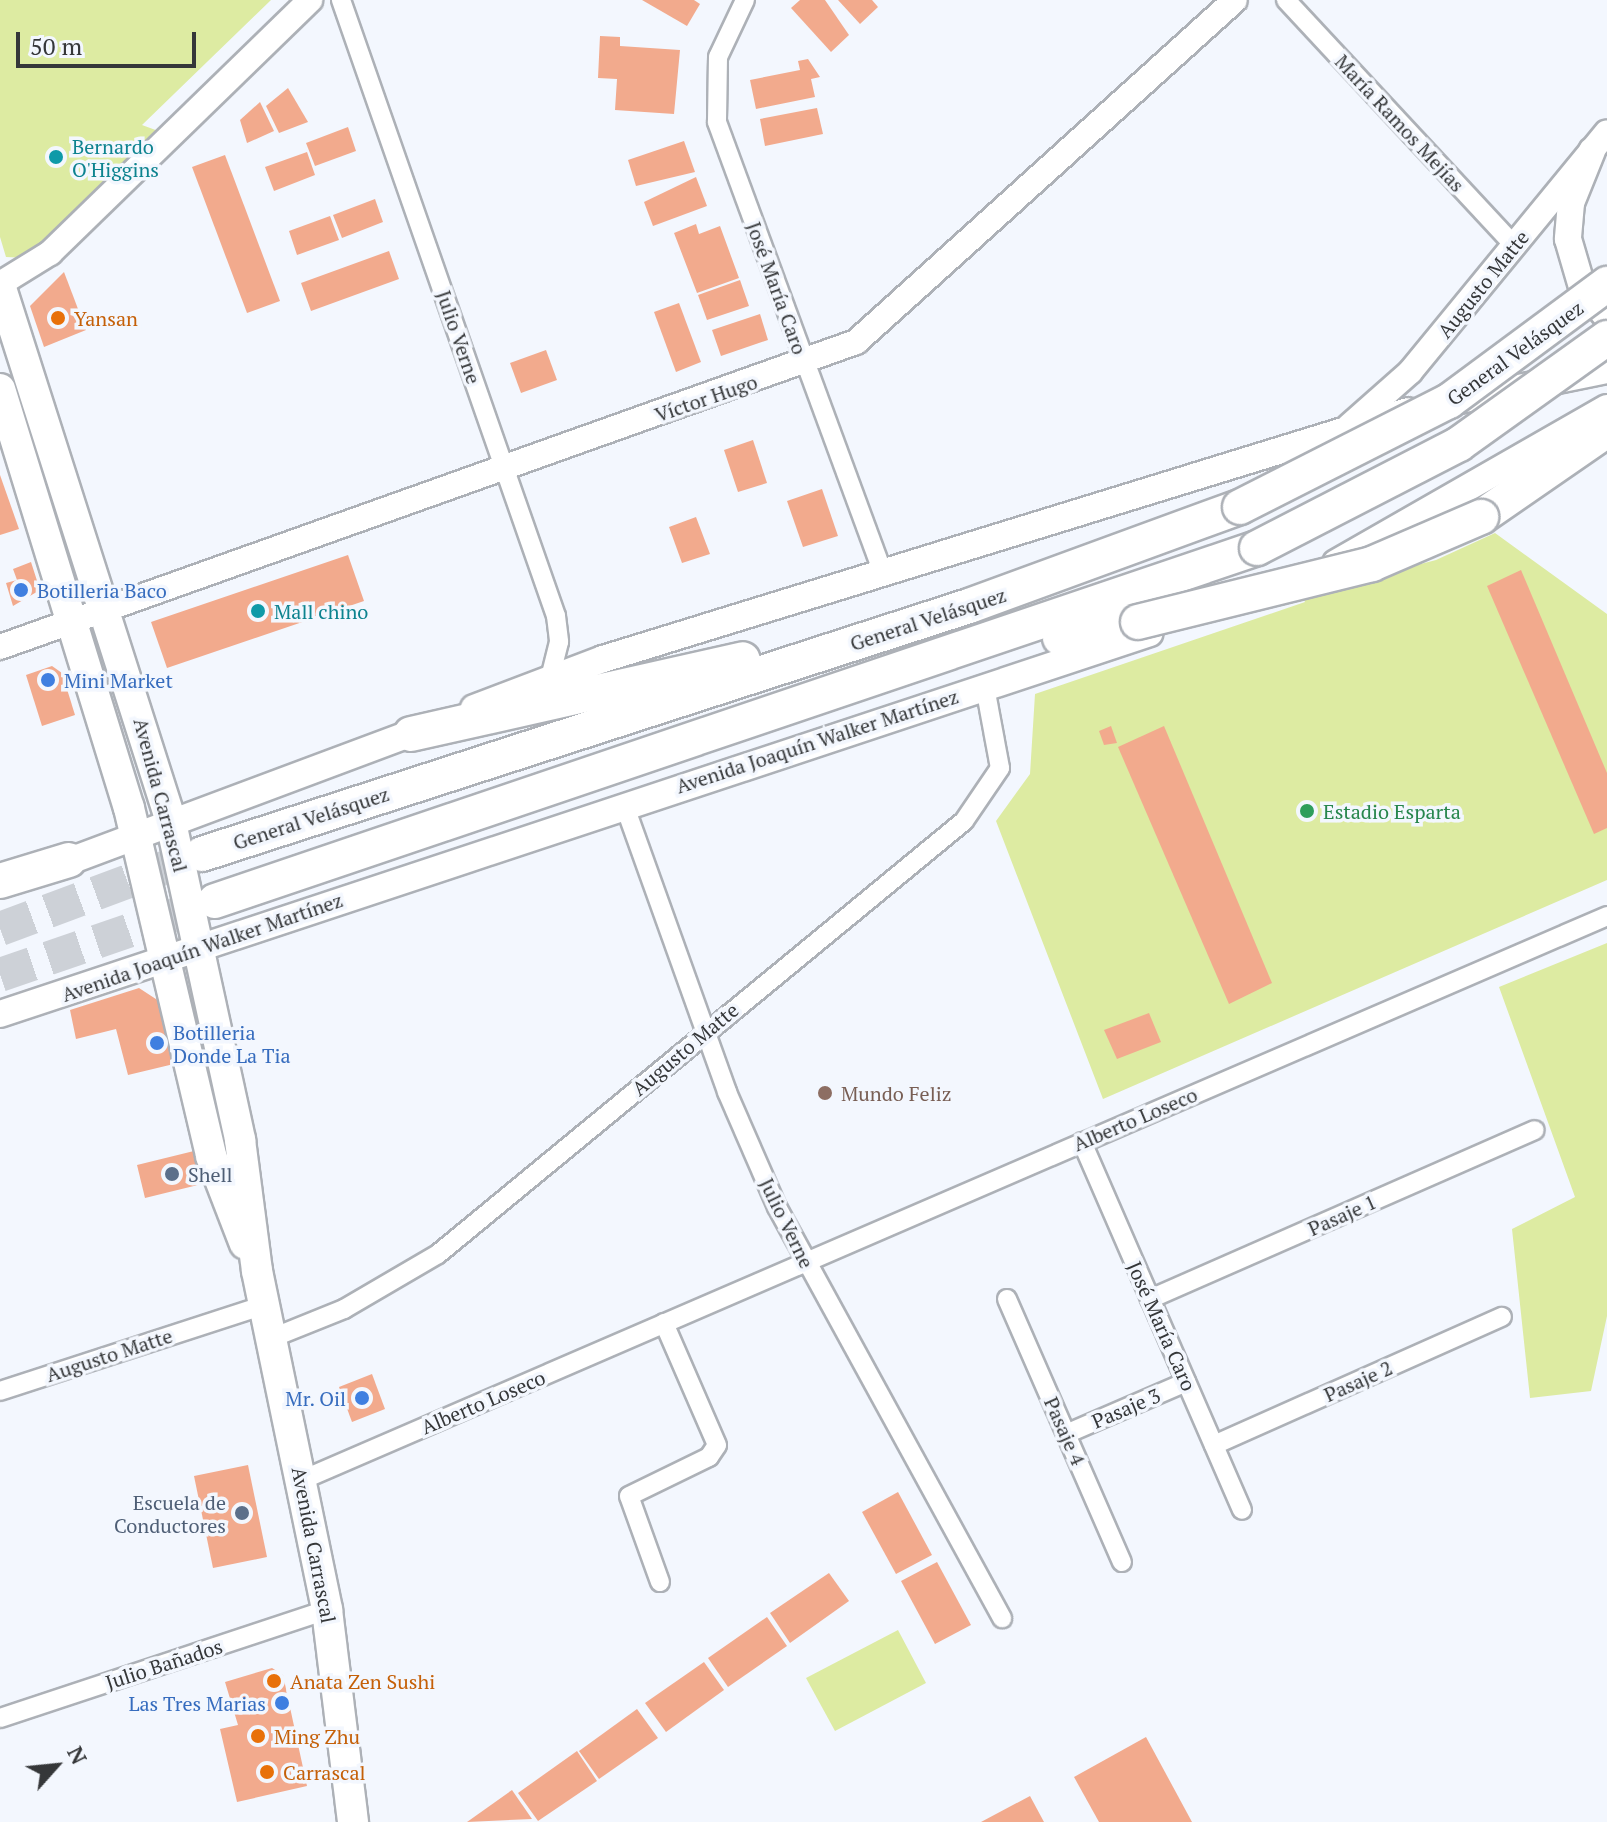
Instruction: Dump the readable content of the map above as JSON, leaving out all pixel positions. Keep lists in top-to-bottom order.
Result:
{
  "streets": {
    "highway": ["General Velásquez"],
    "main road": ["Avenida Joaquín Walker Martínez", "Avenida Carrascal"],
    "street": [
      "María Ramos Mejías",
      "Augusto Matte",
      "José María Caro",
      "Julio Verne",
      "Víctor Hugo",
      "Alberto Loseco",
      "Pasaje 1",
      "Pasaje 2",
      "Pasaje 3",
      "Pasaje 4",
      "Julio Bañados"
    ]
  },
  "crossings": [
    ["María Ramos Mejías", "Augusto Matte"],
    ["Augusto Matte", "Julio Verne"],
    ["Augusto Matte", "Avenida Joaquín Walker Martínez"],
    ["Augusto Matte", "Avenida Carrascal"],
    ["José María Caro", "Víctor Hugo"],
    ["José María Caro", "Alberto Loseco"],
    ["José María Caro", "Pasaje 1"],
    ["José María Caro", "Pasaje 2"],
    ["José María Caro", "Pasaje 3"],
    ["Julio Verne", "Víctor Hugo"],
    ["Julio Verne", "Avenida Joaquín Walker Martínez"],
    ["Julio Verne", "Alberto Loseco"],
    ["Víctor Hugo", "Avenida Carrascal"],
    ["Avenida Joaquín Walker Martínez", "Avenida Carrascal"],
    ["Avenida Carrascal", "Alberto Loseco"],
    ["Avenida Carrascal", "Julio Bañados"],
    ["Pasaje 3", "Pasaje 4"]
  ],
  "places": [
    "Bernardo O'Higgins",
    "Yansan",
    "Botilleria Baco",
    "Mall chino",
    "Mini Market",
    "Estadio Esparta",
    "Botilleria Donde La Tia",
    "Mundo Feliz",
    "Shell",
    "Mr. Oil",
    "Escuela de Conductores",
    "Anata Zen Sushi",
    "Las Tres Marias",
    "Ming Zhu",
    "Carrascal"
  ],
  "scale_bar": "50 m",
  "north": "top right"
}
